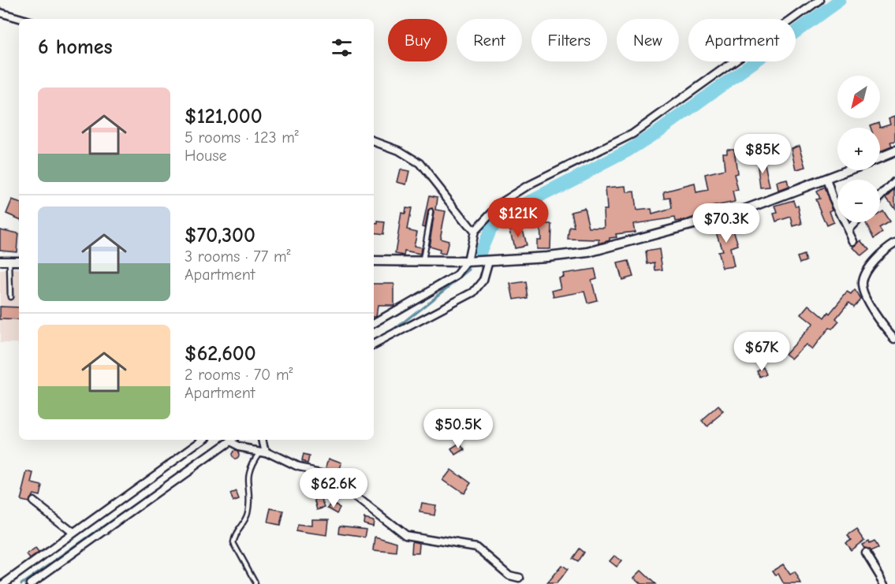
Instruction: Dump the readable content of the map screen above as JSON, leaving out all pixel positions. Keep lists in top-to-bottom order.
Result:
{
  "north": "bottom left",
  "page": {
    "chip": [
      "Buy",
      "Rent",
      "Filters",
      "New",
      "Apartment"
    ],
    "heading": "6 homes",
    "map_buttons": ["+", "−"],
    "list": [
      {
        "name": "$121,000",
        "note": "5 rooms · 123 m² · House"
      },
      {
        "name": "$70,300",
        "note": "3 rooms · 77 m² · Apartment"
      },
      {
        "name": "$62,600",
        "note": "2 rooms · 70 m² · Apartment"
      }
    ],
    "price": [
      "$85K",
      "$121K",
      "$70.3K",
      "$67K",
      "$50.5K",
      "$62.6K"
    ]
  }
}
